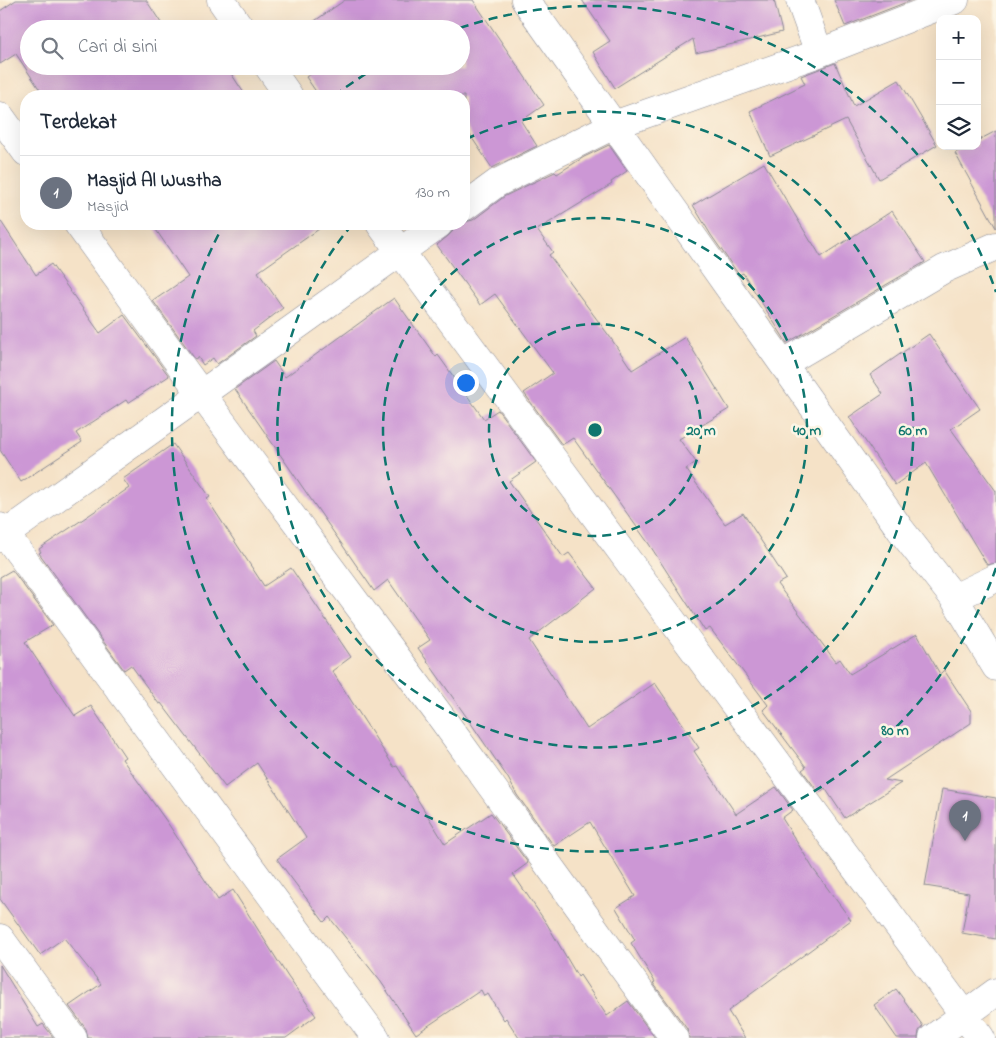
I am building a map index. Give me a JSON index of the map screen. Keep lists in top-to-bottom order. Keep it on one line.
{"page":{"map_buttons":["+","−"],"search":"Cari di sini","heading":"Terdekat","list":[{"mark":"1","name":"Masjid Al Wustha","note":"Masjid","value":"130 m"}],"pins":"1"},"rings":["20 m","40 m","60 m","80 m"]}
